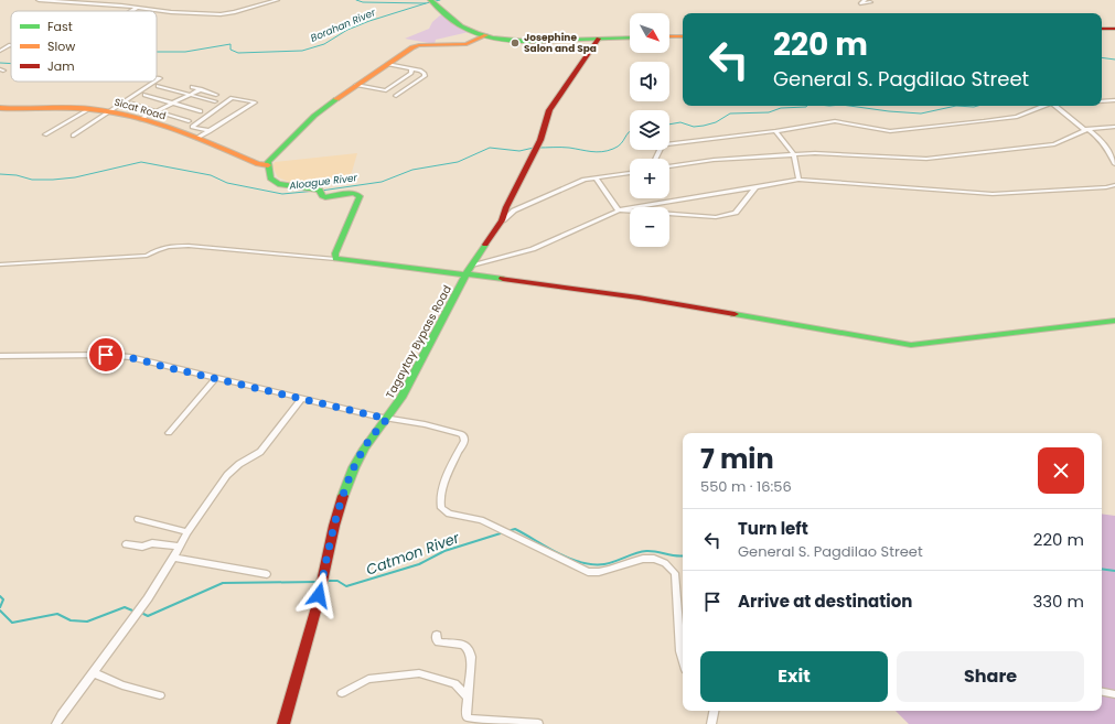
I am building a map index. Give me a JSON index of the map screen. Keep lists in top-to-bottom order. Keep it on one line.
{"streets":{"street":["Sicat Road","Tagaytay Bypass Road"]},"water":["Borahan River","Aloague River","Catmon River"],"places":["Josephine Salon and Spa"],"legend":["Fast","Slow","Jam"],"north":"bottom right","page":{"map_buttons":["+","−"],"turn":["220 m","General S. Pagdilao Street"],"heading":["7 min","550 m · 16:56"],"list":[{"name":"Turn left","note":"General S. Pagdilao Street","value":"220 m"},{"name":"Arrive at destination","value":"330 m"}],"buttons":["Exit","Share"]}}
